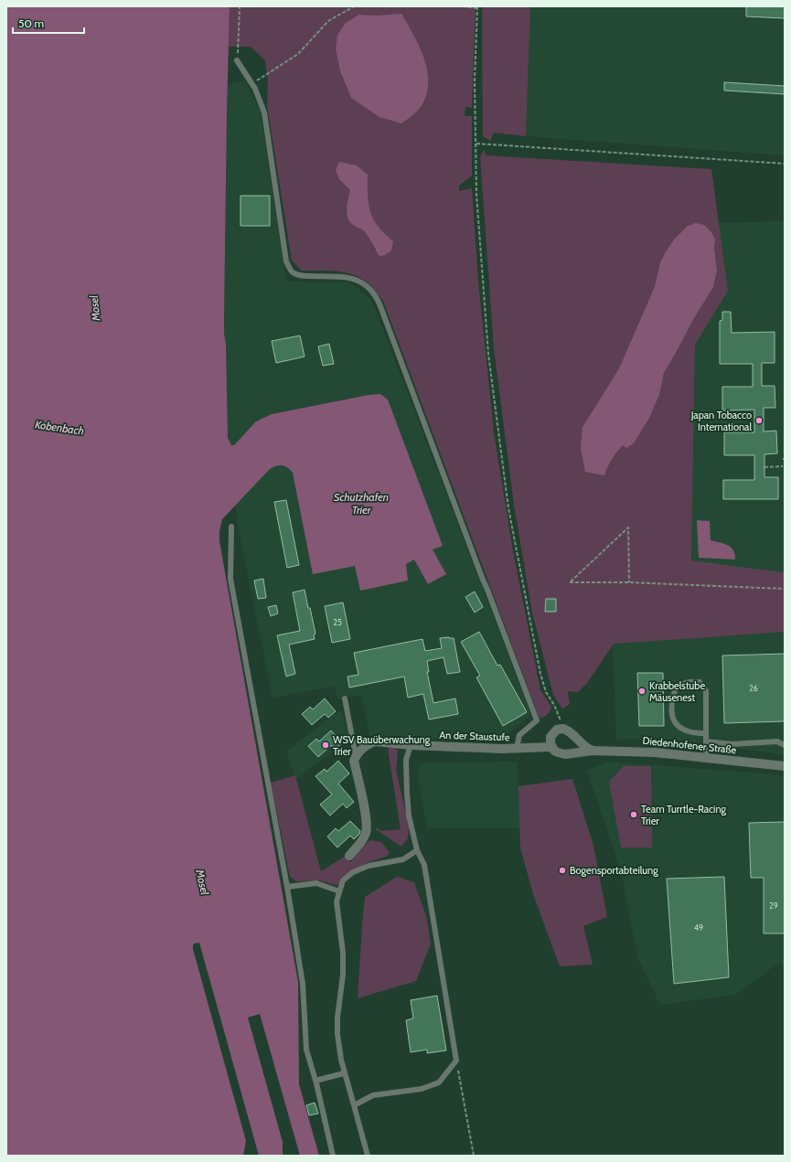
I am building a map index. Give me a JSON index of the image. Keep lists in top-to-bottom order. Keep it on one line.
{"streets":{"street":["An der Staustufe","Diedenhofener Straße"]},"crossings":[["An der Staustufe","Diedenhofener Straße"]],"water":["Mosel","Kobenbach","Schutzhafen Trier"],"places":["Japan Tobacco International","Krabbelstube Mäusenest","WSV Bauüberwachung Trier","Team Turrtle-Racing Trier","Bogensportabteilung"],"house_numbers":["25","26","29","49"],"scale_bar":"50 m"}
